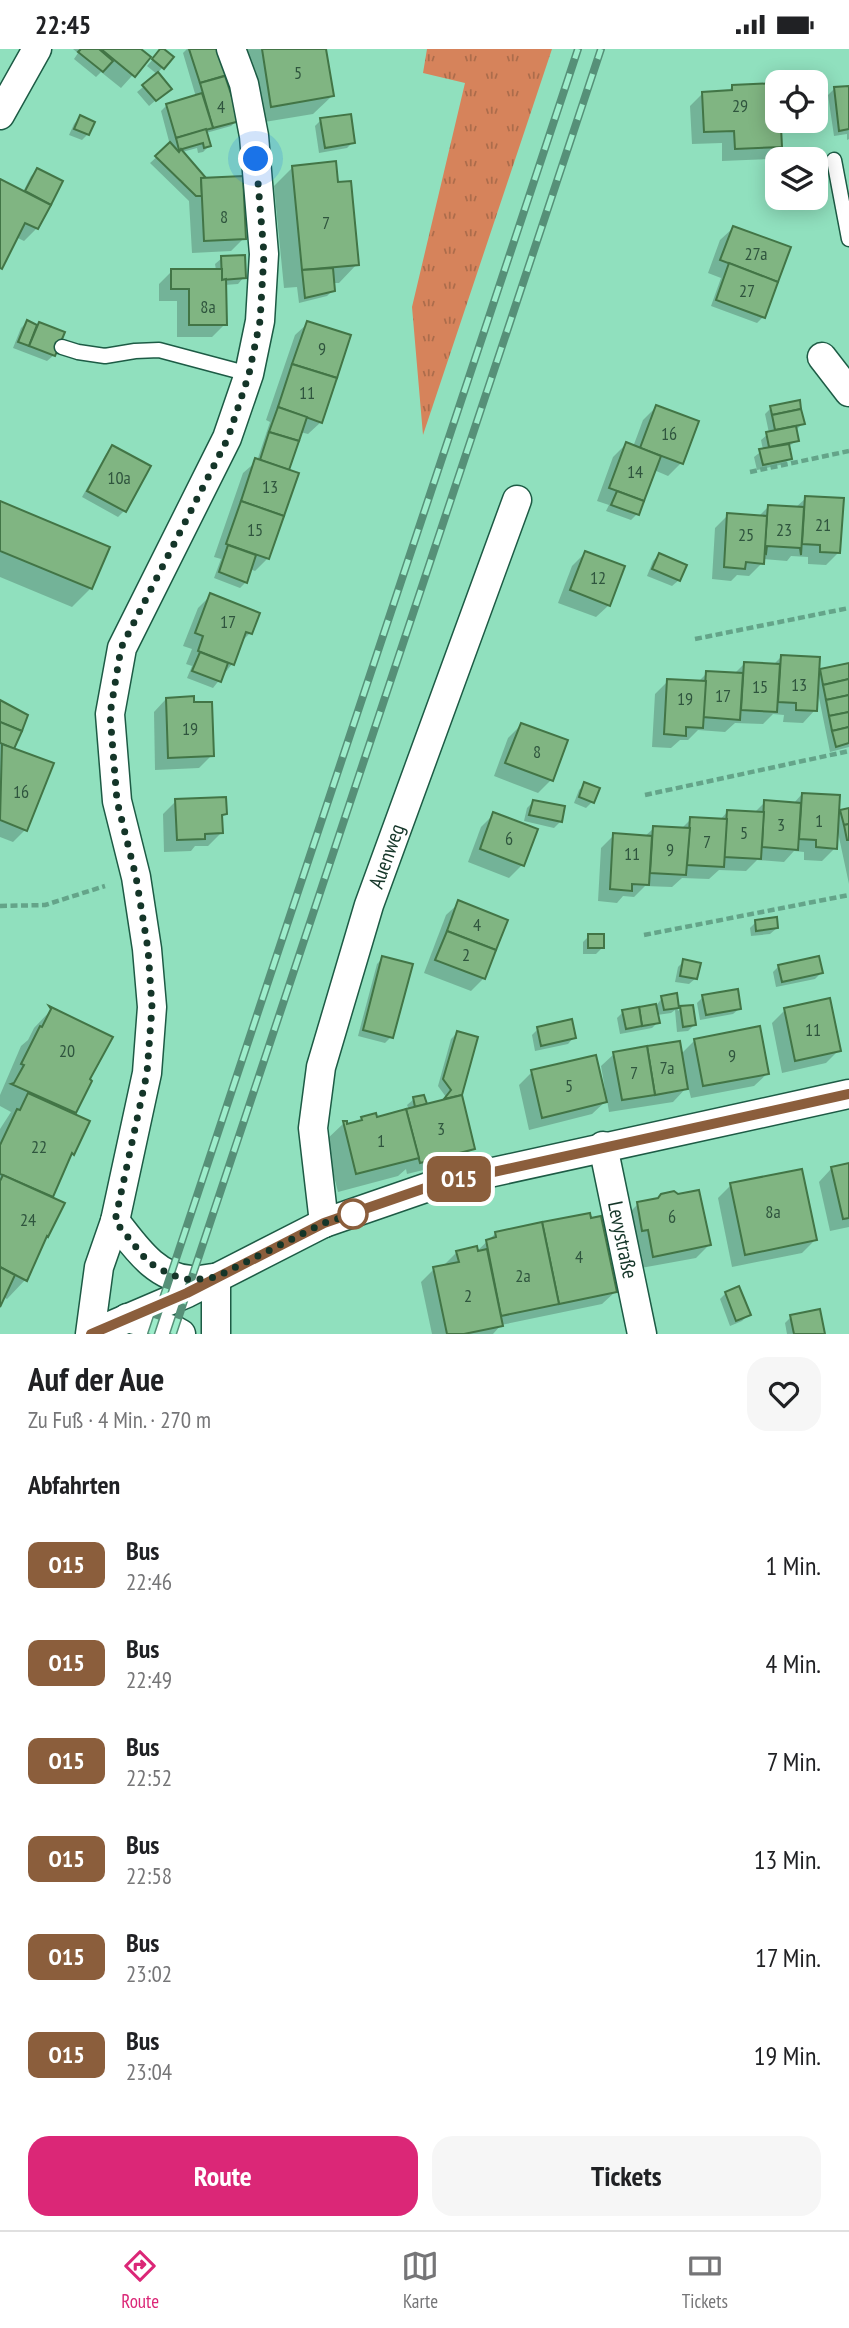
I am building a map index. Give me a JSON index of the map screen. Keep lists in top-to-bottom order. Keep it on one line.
{"streets":{"street":["Auenweg","Levystraße"]},"lines":["bus line O15"],"house_numbers":["5","29","4","8","7","27a","27","8a","9","11","16","14","10a","13","21","15","23","25","12","17","13","15","17","19","19","8","16","1","3","5","6","7","9","11","4","2","11","20","9","7a","7","5","3","1","22","8a","6","24","4","2a","2"],"page":{"status":"22:45","on_map":"O15","heading":[["Auf der Aue","Zu Fuß · 4 Min. · 270 m"],"Abfahrten"],"list":[{"mark":"O15","name":"Bus","note":"22:46","value":"1 Min."},{"mark":"O15","name":"Bus","note":"22:49","value":"4 Min."},{"mark":"O15","name":"Bus","note":"22:52","value":"7 Min."},{"mark":"O15","name":"Bus","note":"22:58","value":"13 Min."},{"mark":"O15","name":"Bus","note":"23:02","value":"17 Min."},{"mark":"O15","name":"Bus","note":"23:04","value":"19 Min."}],"buttons":["Route","Tickets"],"tabs":["Route","Karte","Tickets"]}}
